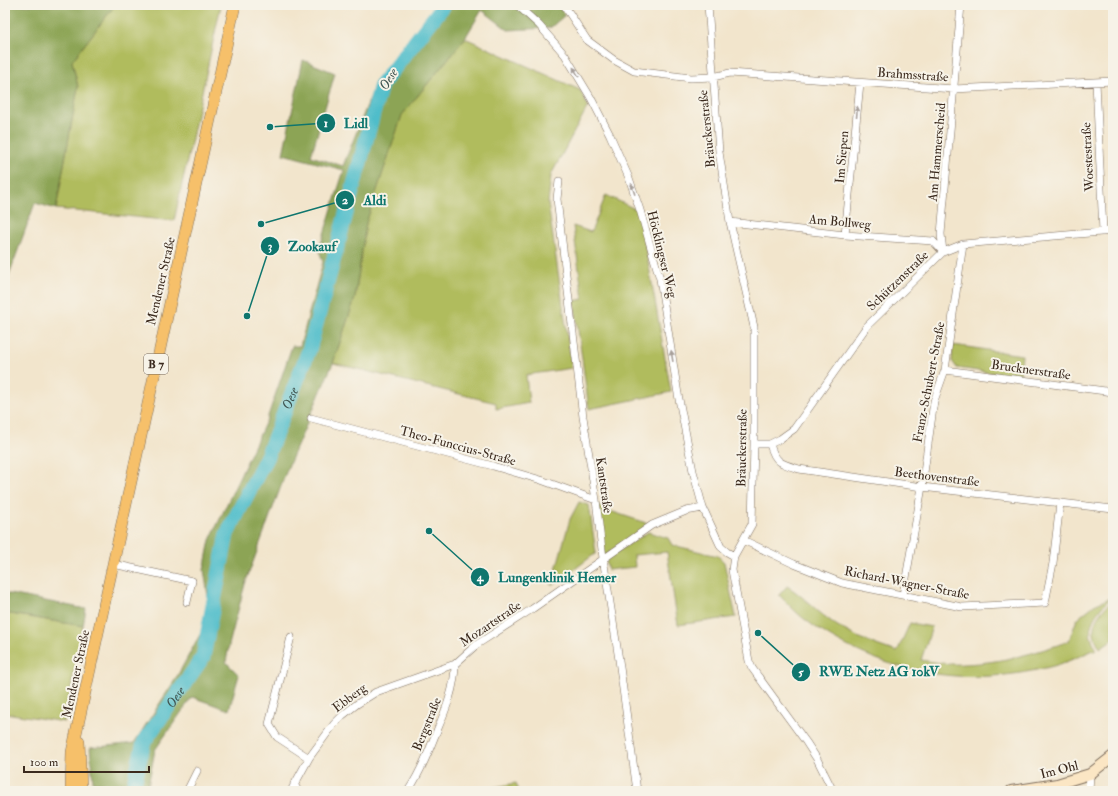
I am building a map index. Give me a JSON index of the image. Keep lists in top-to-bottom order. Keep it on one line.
{"streets":{"main road":["Mendener Straße","B 7","Im Ohl"],"street":["Brahmsstraße","Bräuckerstraße","Am Hammerscheid","Im Siepen","Woestestraße","Am Bollweg","Höcklingser Weg","Schützenstraße","Brucknerstraße","Franz-Schubert-Straße","Theo-Funccius-Straße","Beethovenstraße","Kantstraße","Richard-Wagner-Straße","Mozartstraße","Ebberg","Bergstraße"]},"crossings":[["Brahmsstraße","Bräuckerstraße"],["Brahmsstraße","Am Hammerscheid"],["Brahmsstraße","Im Siepen"],["Brahmsstraße","Woestestraße"],["Bräuckerstraße","Am Bollweg"],["Bräuckerstraße","Höcklingser Weg"],["Bräuckerstraße","Schützenstraße"],["Bräuckerstraße","Richard-Wagner-Straße"],["Am Hammerscheid","Am Bollweg"],["Am Hammerscheid","Schützenstraße"],["Im Siepen","Am Bollweg"],["Woestestraße","Schützenstraße"],["Am Bollweg","Schützenstraße"],["Höcklingser Weg","Mozartstraße"],["Schützenstraße","Franz-Schubert-Straße"],["Schützenstraße","Beethovenstraße"],["Mendener Straße","B 7"],["Brucknerstraße","Franz-Schubert-Straße"],["Franz-Schubert-Straße","Beethovenstraße"],["Franz-Schubert-Straße","Richard-Wagner-Straße"],["Theo-Funccius-Straße","Kantstraße"],["Beethovenstraße","Richard-Wagner-Straße"],["Kantstraße","Mozartstraße"],["Mozartstraße","Ebberg"],["Mozartstraße","Bergstraße"],["Ebberg","Bergstraße"]],"one_way":["Im Siepen","Höcklingser Weg"],"water":["Oese"],"places":["Lidl","Aldi","Zookauf","Lungenklinik Hemer","RWE Netz AG 10kV"],"scale_bar":"100 m"}
